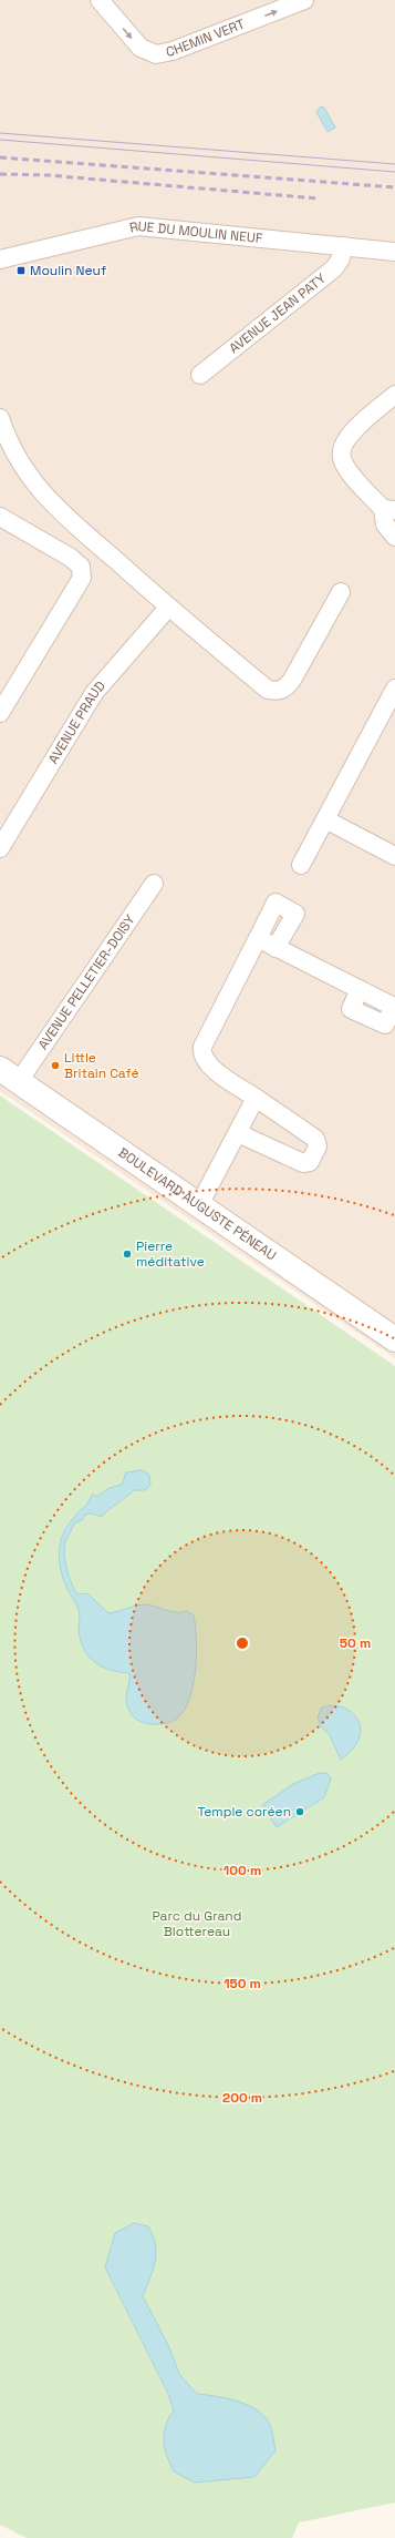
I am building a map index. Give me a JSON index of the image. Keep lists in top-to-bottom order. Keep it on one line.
{"streets":{"street":["CHEMIN VERT","RUE DU MOULIN NEUF","AVENUE JEAN PATY","AVENUE PRAUD","AVENUE PELLETIER-DOISY","BOULEVARD AUGUSTE PÉNEAU"]},"crossings":[["RUE DU MOULIN NEUF","AVENUE JEAN PATY"],["AVENUE PELLETIER-DOISY","BOULEVARD AUGUSTE PÉNEAU"]],"one_way":["CHEMIN VERT"],"parks":["Parc du Grand Blottereau"],"places":{"transit":["Moulin Neuf"],"other":["Little Britain Café","Pierre méditative","Temple coréen"]},"rings":["50 m","100 m","150 m","200 m"]}
